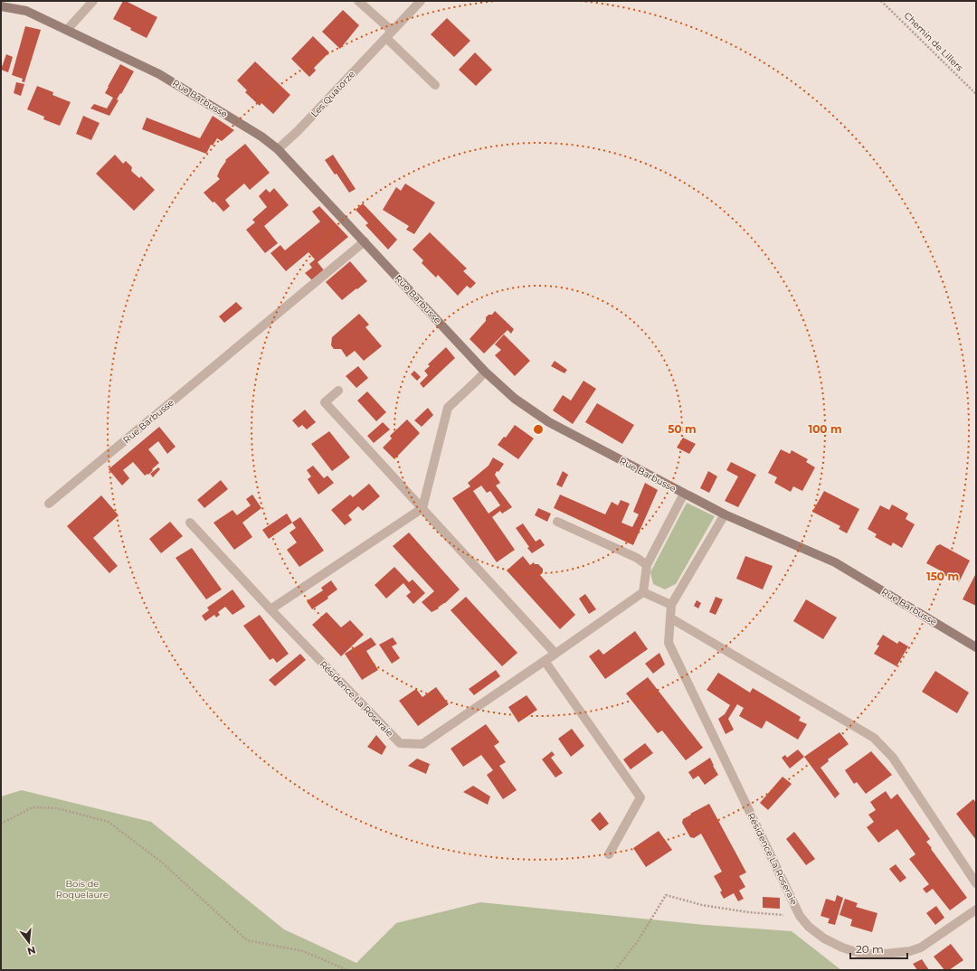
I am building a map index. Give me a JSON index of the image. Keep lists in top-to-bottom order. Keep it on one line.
{"streets":{"street":["Les Quatorze","Rue Barbusse","Résidence La Roseraie"],"path":["Chemin de Lillers"]},"crossings":[["Les Quatorze","Rue Barbusse"]],"parks":["Bois de Roquelaure"],"scale_bar":"20 m","north":"bottom","rings":["50 m","100 m","150 m"]}
